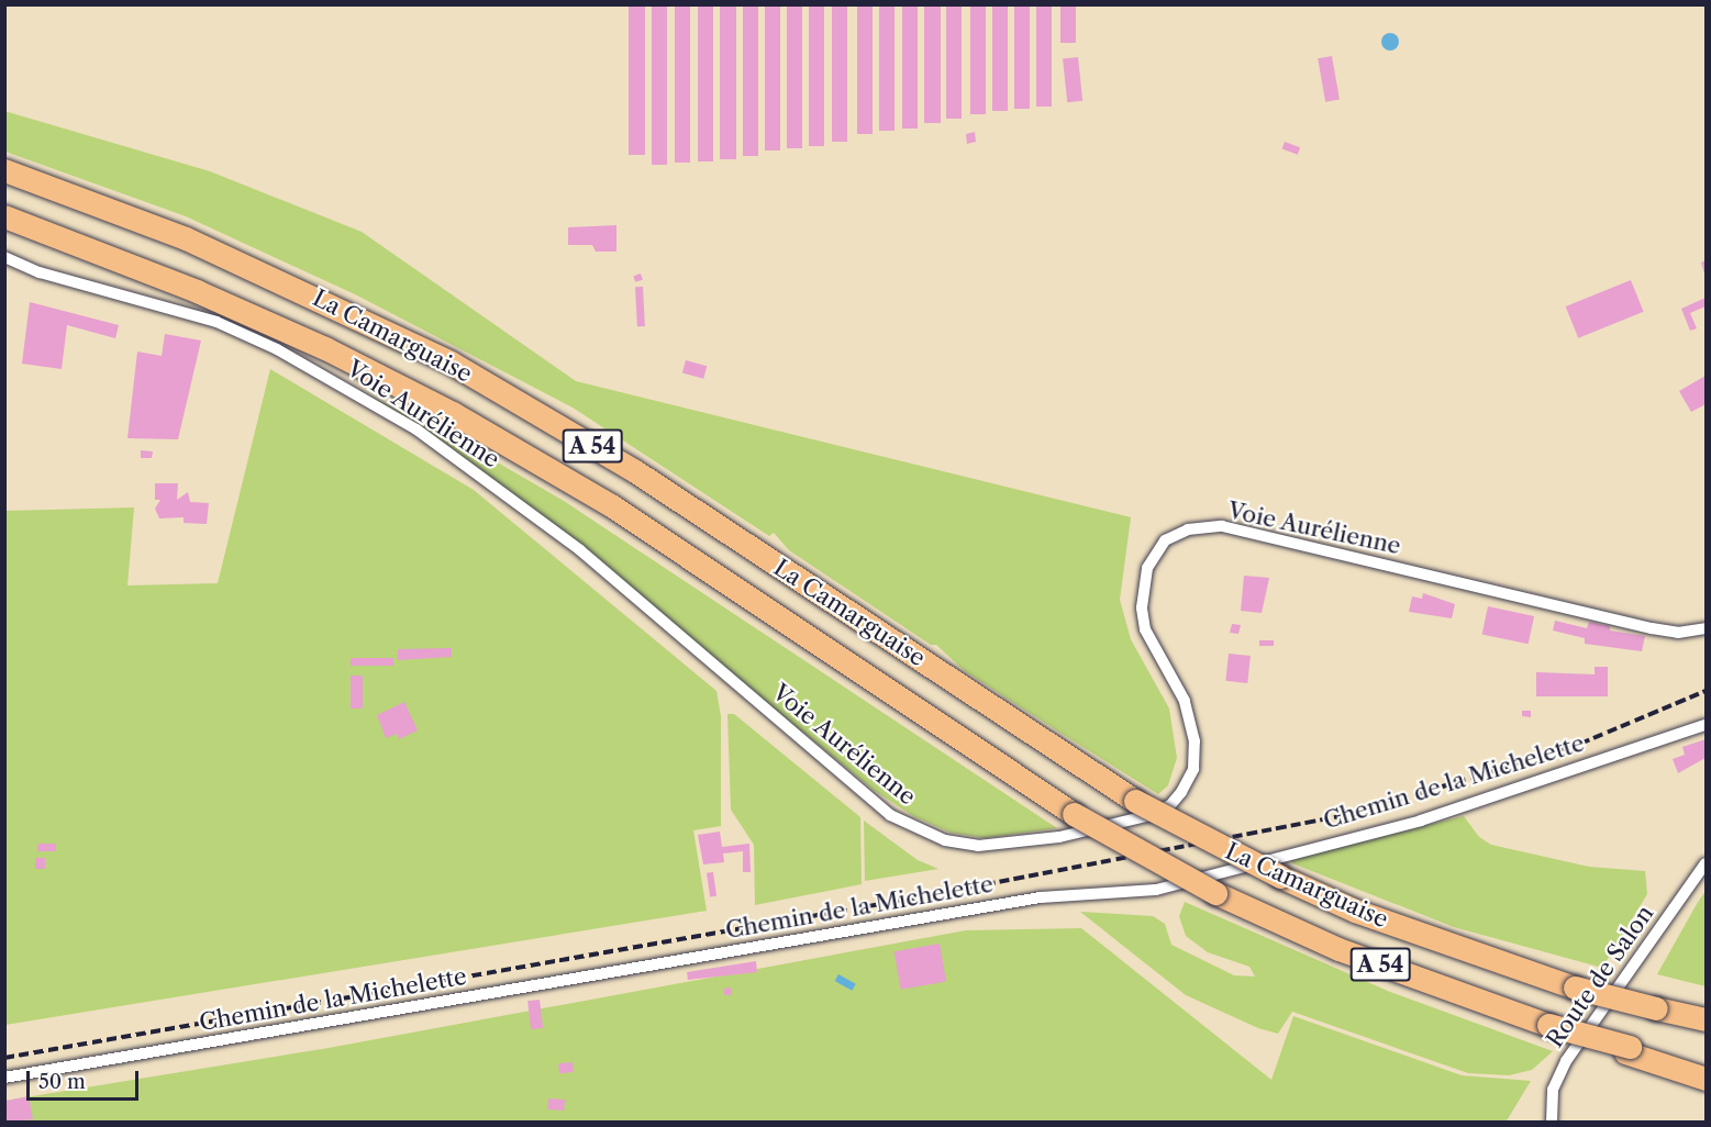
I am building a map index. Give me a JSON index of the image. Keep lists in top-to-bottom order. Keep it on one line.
{"streets":{"highway":["La Camarguaise","A 54"],"street":["Voie Aurélienne","Chemin de la Michelette","Route de Salon"]},"scale_bar":"50 m"}
